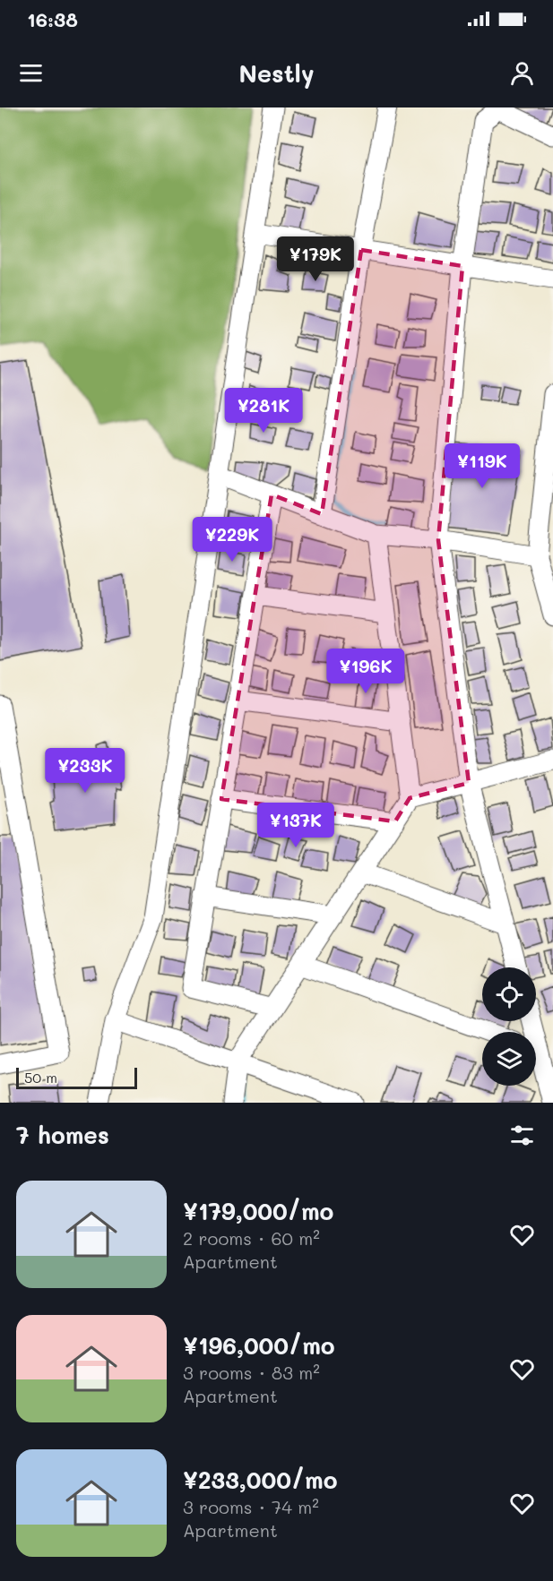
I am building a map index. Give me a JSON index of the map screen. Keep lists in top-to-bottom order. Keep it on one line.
{"scale_bar":"50 m","page":{"status":"16:38","header":"Nestly","price":["¥179K","¥281K","¥119K","¥229K","¥196K","¥233K","¥137K"],"scale":"50 m","heading":"7 homes","list":[{"name":"¥179,000/mo","note":"2 rooms · 60 m² · Apartment"},{"name":"¥196,000/mo","note":"3 rooms · 83 m² · Apartment"},{"name":"¥233,000/mo","note":"3 rooms · 74 m² · Apartment"}]}}
